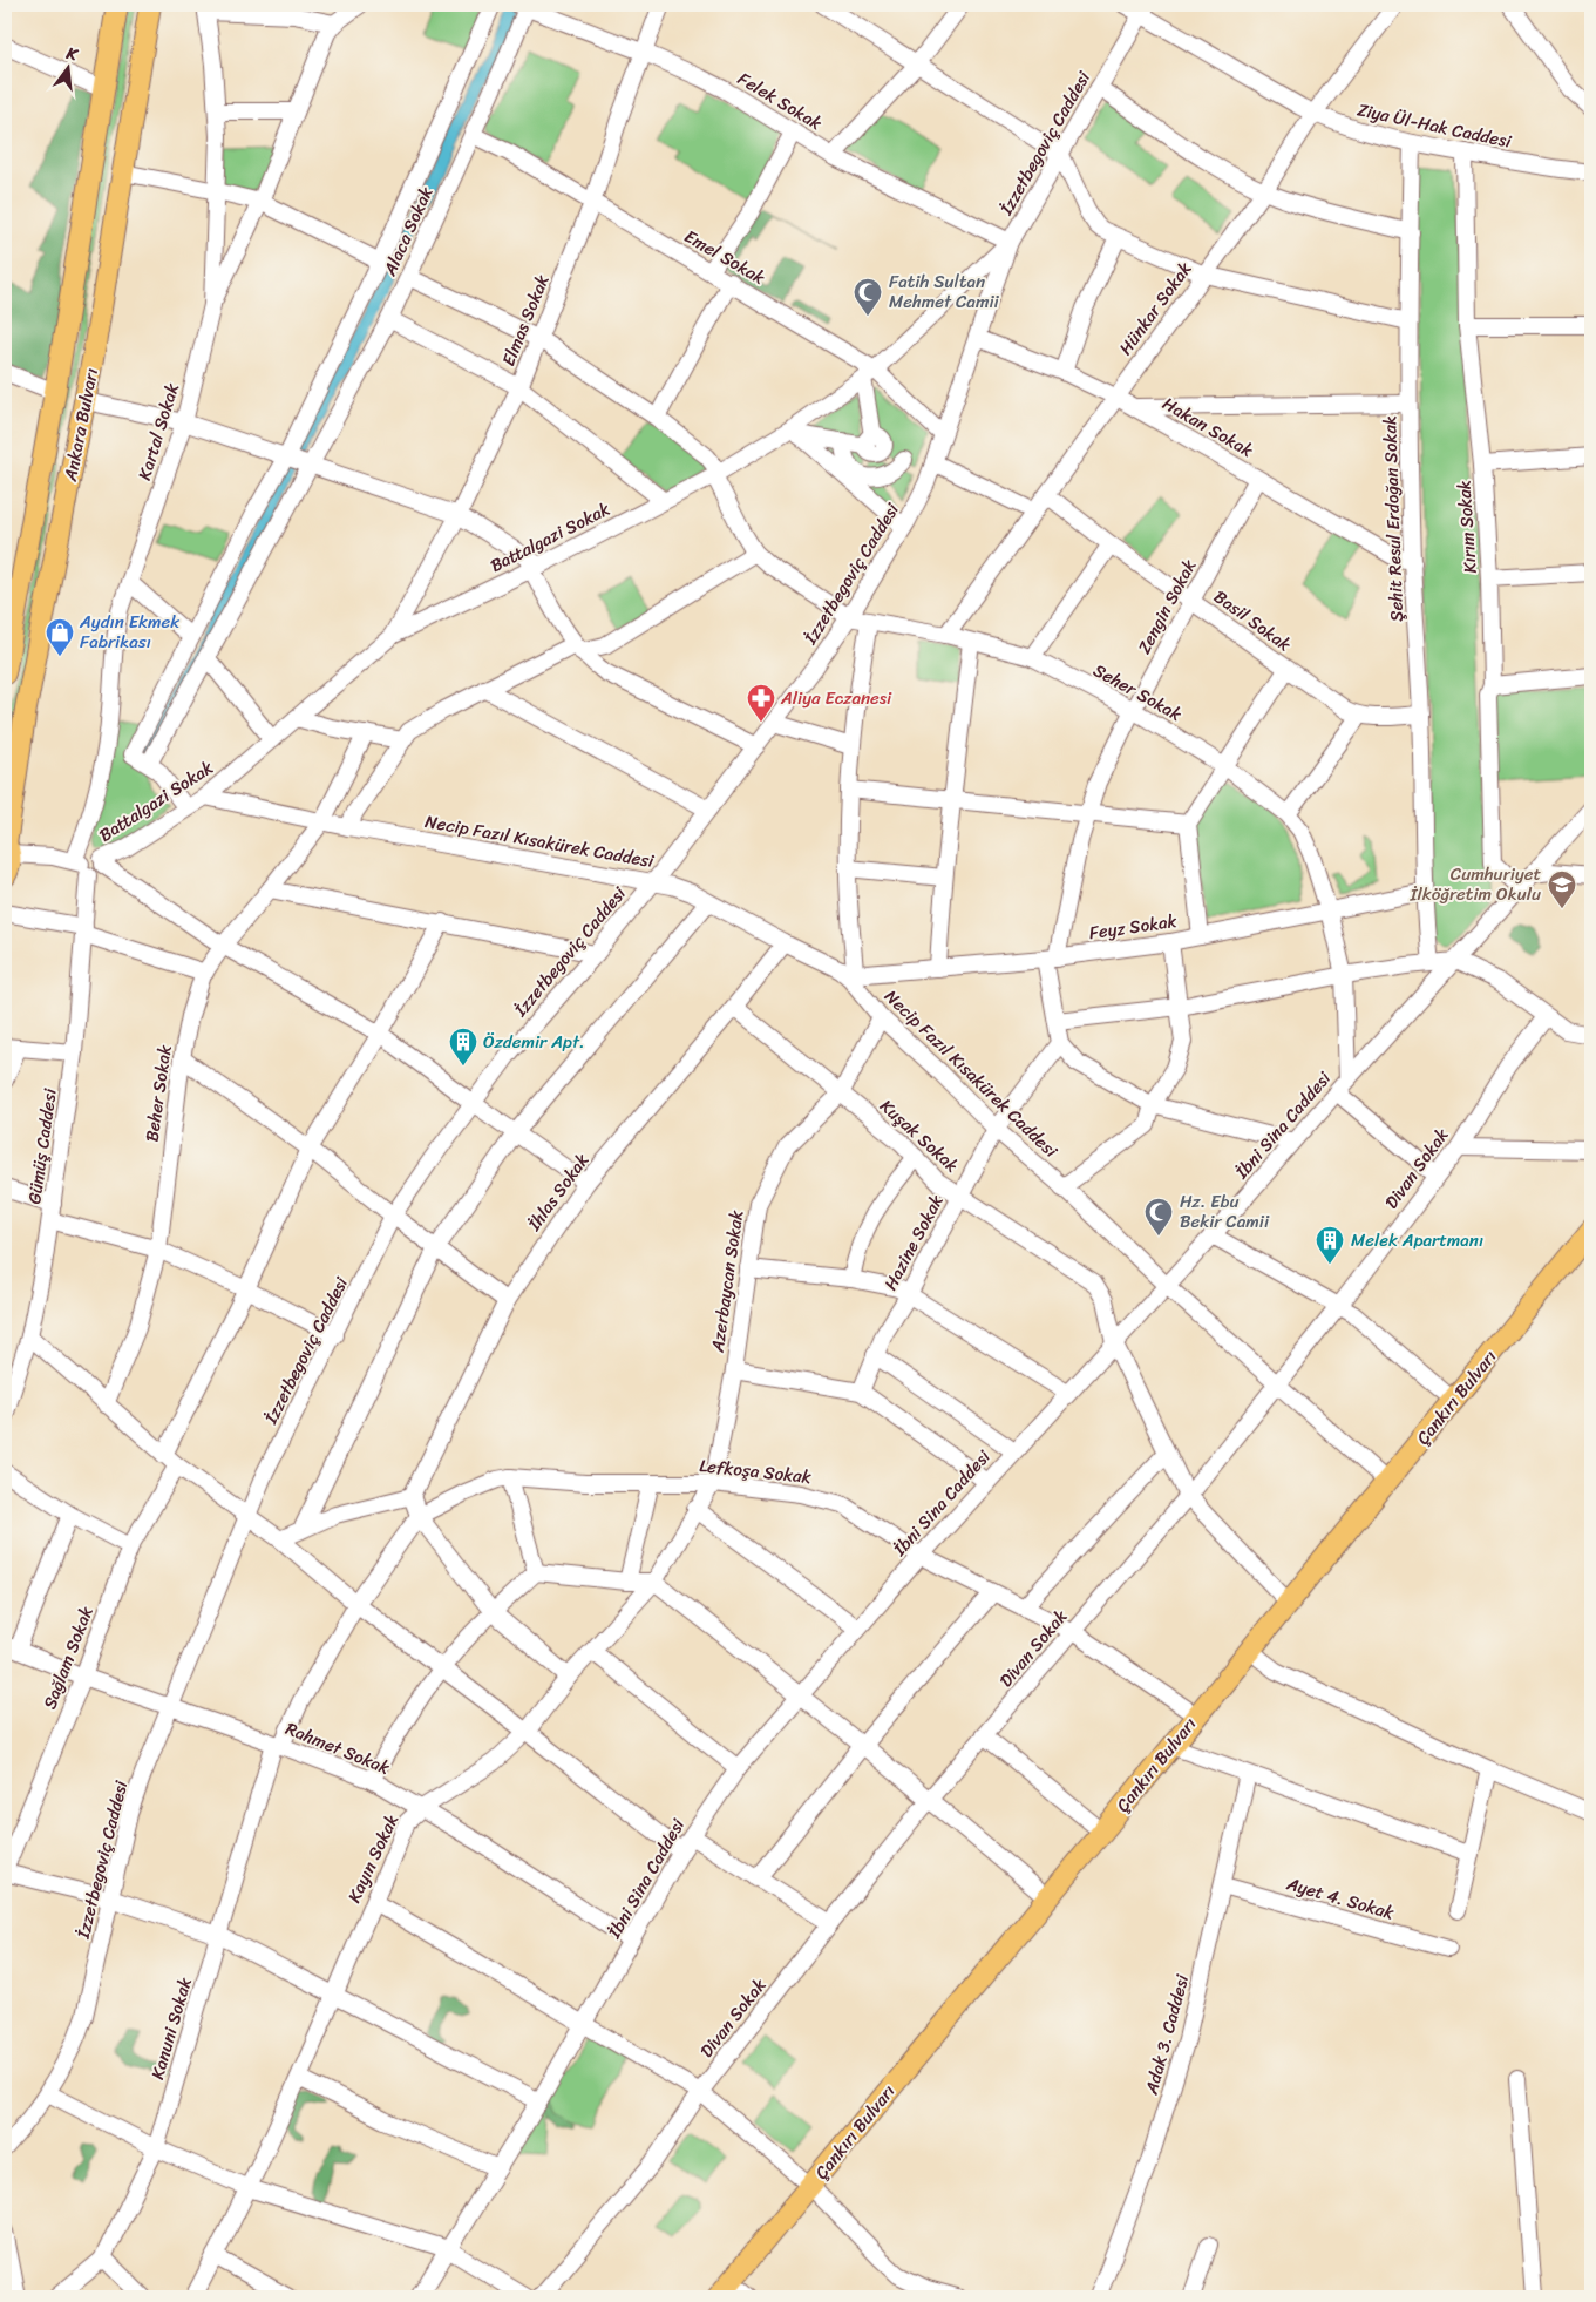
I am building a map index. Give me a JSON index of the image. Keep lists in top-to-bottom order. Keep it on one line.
{"streets":{"main road":["Ankara Bulvarı","Çankırı Bulvarı"],"street":["Felek Sokak","Ziya Ül-Hak Caddesi","İzzetbegoviç Caddesi","Alaca Sokak","Emel Sokak","Hünkar Sokak","Elmas Sokak","Hakan Sokak","Kartal Sokak","Şehit Resul Erdoğan Sokak","Kırım Sokak","Battalgazi Sokak","Zengin Sokak","Basil Sokak","Seher Sokak","Necip Fazıl Kısakürek Caddesi","Feyz Sokak","Beher Sokak","İbni Sina Caddesi","Kuşak Sokak","Gümüş Caddesi","Divan Sokak","İhlas Sokak","Hazine Sokak","Azerbaycan Sokak","Lefkoşa Sokak","Sağlam Sokak","Rahmet Sokak","Kayın Sokak","Ayet 4. Sokak","Kanuni Sokak","Adak 3. Caddesi"]},"crossings":[["Felek Sokak","İzzetbegoviç Caddesi"],["Felek Sokak","Alaca Sokak"],["Felek Sokak","Elmas Sokak"],["Felek Sokak","Battalgazi Sokak"],["Ziya Ül-Hak Caddesi","İzzetbegoviç Caddesi"],["Ziya Ül-Hak Caddesi","Hünkar Sokak"],["Ziya Ül-Hak Caddesi","Şehit Resul Erdoğan Sokak"],["Ziya Ül-Hak Caddesi","Kırım Sokak"],["İzzetbegoviç Caddesi","Emel Sokak"],["İzzetbegoviç Caddesi","Hakan Sokak"],["İzzetbegoviç Caddesi","Battalgazi Sokak"],["İzzetbegoviç Caddesi","Seher Sokak"],["İzzetbegoviç Caddesi","Necip Fazıl Kısakürek Caddesi"],["İzzetbegoviç Caddesi","Rahmet Sokak"],["Alaca Sokak","Emel Sokak"],["Alaca Sokak","Seher Sokak"],["Emel Sokak","Elmas Sokak"],["Emel Sokak","Battalgazi Sokak"],["Hünkar Sokak","Hakan Sokak"],["Hünkar Sokak","Basil Sokak"],["Hünkar Sokak","Seher Sokak"],["Elmas Sokak","Battalgazi Sokak"],["Elmas Sokak","Seher Sokak"],["Hakan Sokak","Şehit Resul Erdoğan Sokak"],["Hakan Sokak","Zengin Sokak"],["Kartal Sokak","Battalgazi Sokak"],["Kartal Sokak","Gümüş Caddesi"],["Şehit Resul Erdoğan Sokak","Feyz Sokak"],["Kırım Sokak","İbni Sina Caddesi"],["Battalgazi Sokak","Seher Sokak"],["Battalgazi Sokak","Necip Fazıl Kısakürek Caddesi"],["Battalgazi Sokak","Gümüş Caddesi"],["Zengin Sokak","Basil Sokak"],["Zengin Sokak","Seher Sokak"],["Zengin Sokak","Feyz Sokak"],["Seher Sokak","Feyz Sokak"],["Seher Sokak","İbni Sina Caddesi"],["Necip Fazıl Kısakürek Caddesi","Feyz Sokak"],["Necip Fazıl Kısakürek Caddesi","Beher Sokak"],["Necip Fazıl Kısakürek Caddesi","İbni Sina Caddesi"],["Necip Fazıl Kısakürek Caddesi","Divan Sokak"],["Necip Fazıl Kısakürek Caddesi","İhlas Sokak"],["Necip Fazıl Kısakürek Caddesi","Hazine Sokak"],["Necip Fazıl Kısakürek Caddesi","Azerbaycan Sokak"],["Necip Fazıl Kısakürek Caddesi","Çankırı Bulvarı"],["İbni Sina Caddesi","Kuşak Sokak"],["İbni Sina Caddesi","Lefkoşa Sokak"],["İbni Sina Caddesi","Rahmet Sokak"],["Kuşak Sokak","Divan Sokak"],["Kuşak Sokak","İhlas Sokak"],["Kuşak Sokak","Hazine Sokak"],["Kuşak Sokak","Azerbaycan Sokak"],["Kuşak Sokak","Çankırı Bulvarı"],["Divan Sokak","Lefkoşa Sokak"],["Azerbaycan Sokak","Lefkoşa Sokak"],["Azerbaycan Sokak","Kayın Sokak"],["Çankırı Bulvarı","Lefkoşa Sokak"],["Lefkoşa Sokak","Kayın Sokak"],["Lefkoşa Sokak","Kanuni Sokak"],["Sağlam Sokak","Rahmet Sokak"],["Rahmet Sokak","Kayın Sokak"],["Rahmet Sokak","Kanuni Sokak"],["Ayet 4. Sokak","Adak 3. Caddesi"]],"places":{"mosque":["Fatih Sultan Mehmet Camii","Hz. Ebu Bekir Camii"],"shop":["Aydın Ekmek Fabrikası"],"pharmacy":["Aliya Eczanesi"],"school or university":["Cumhuriyet İlköğretim Okulu"],"building":["Özdemir Apt.","Melek Apartmanı"]},"north":"top"}
